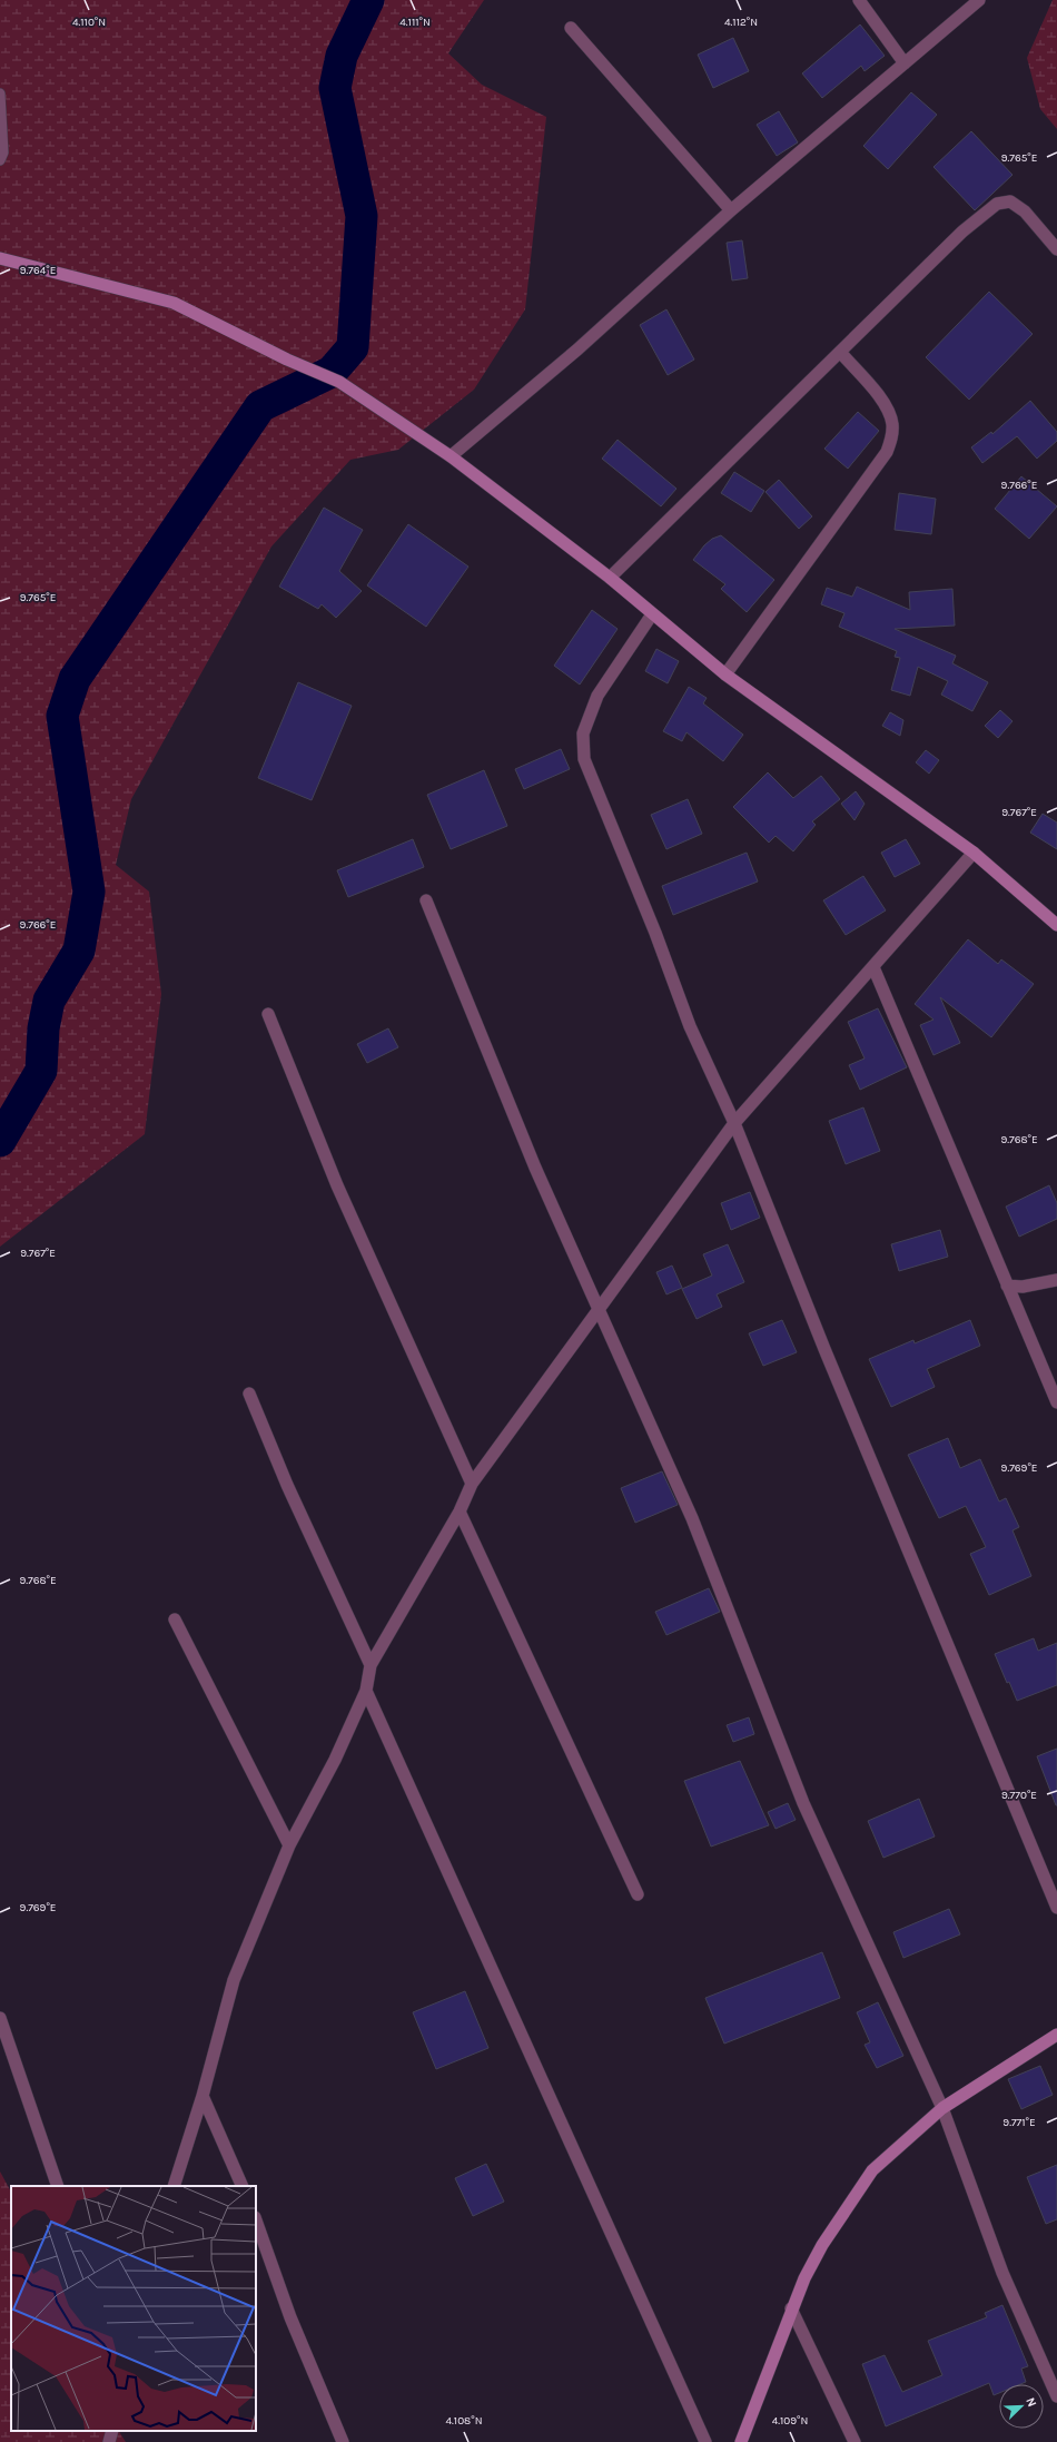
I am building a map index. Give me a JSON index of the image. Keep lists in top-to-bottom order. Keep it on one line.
{"north":"top right","coordinates":["4.110°N","4.111°N","4.112°N","9.765°E","9.764°E","9.766°E","9.767°E","9.768°E","9.769°E","9.770°E","9.771°E","4.108°N","4.109°N"]}
